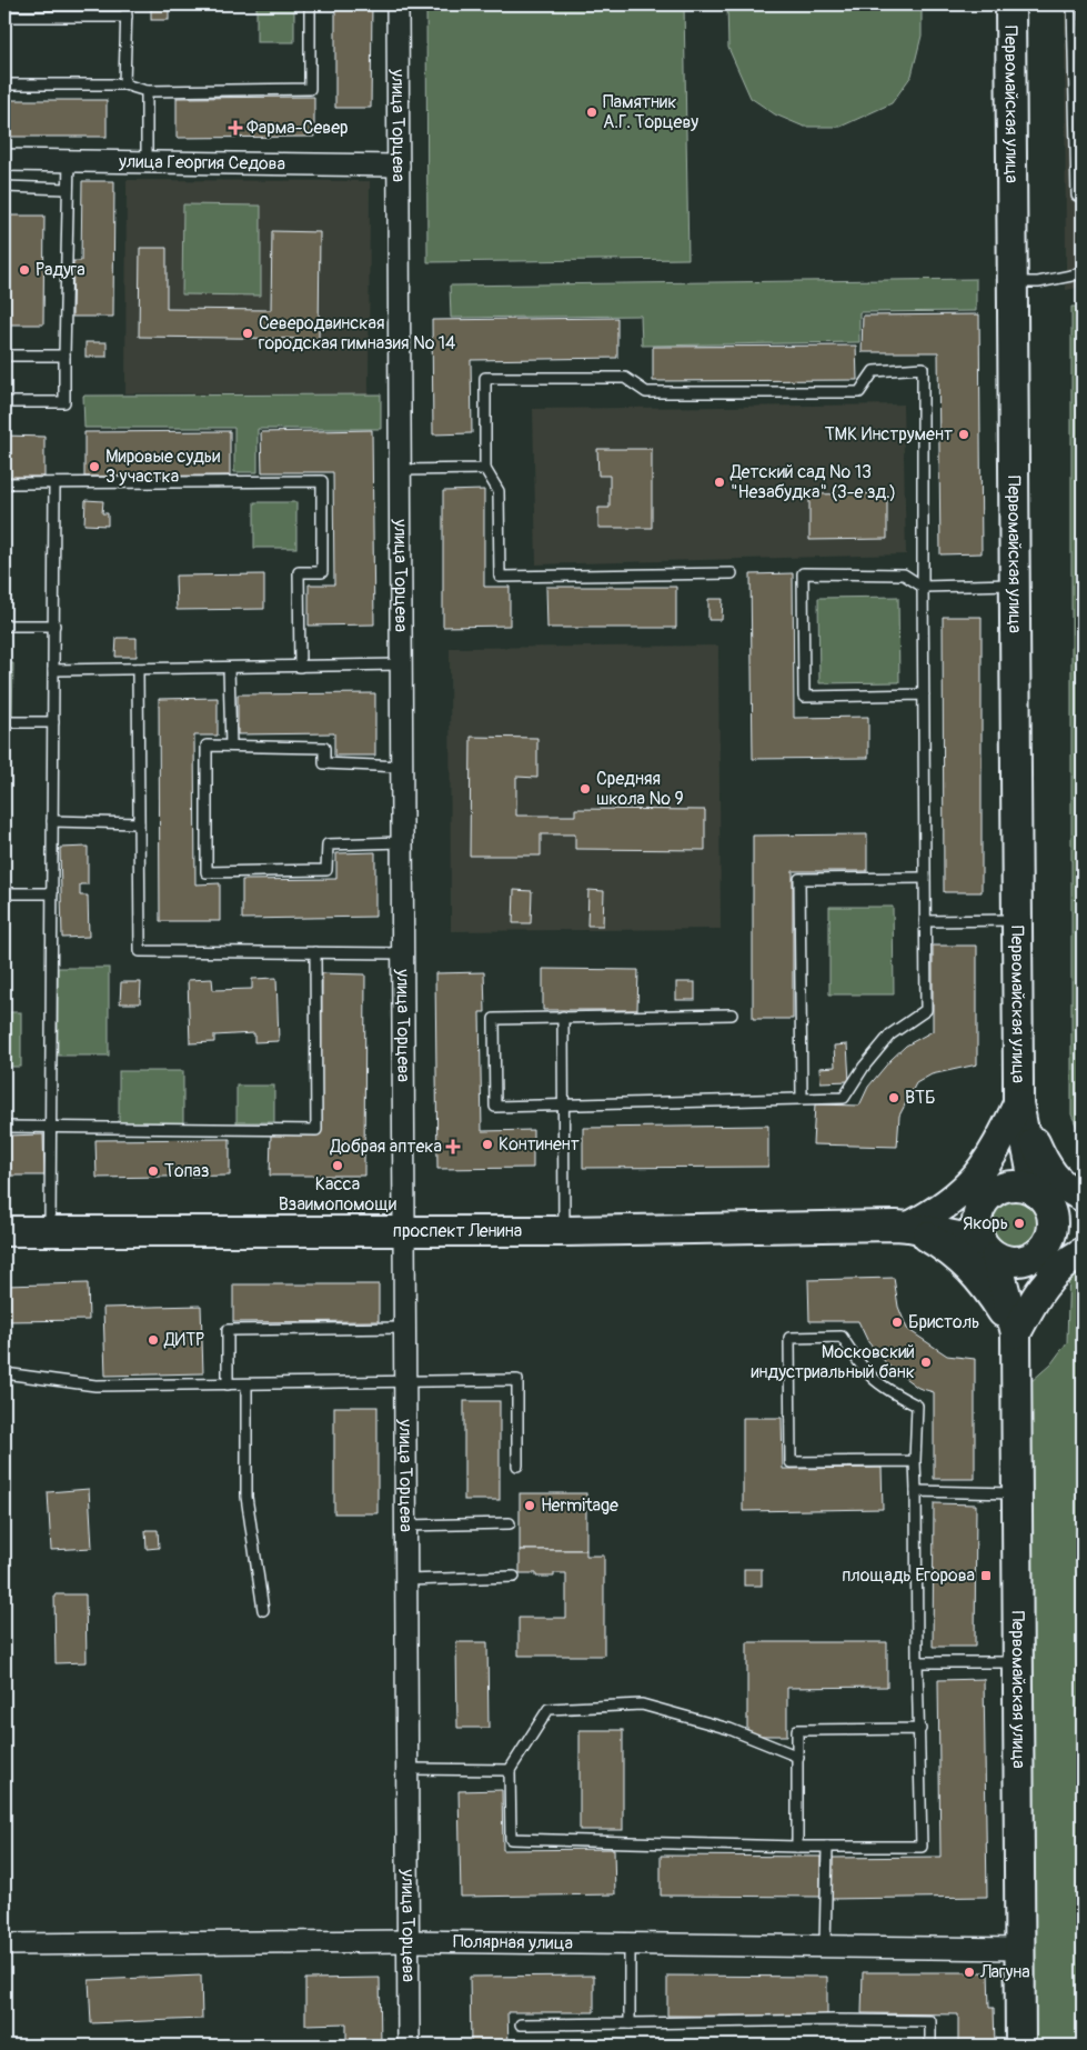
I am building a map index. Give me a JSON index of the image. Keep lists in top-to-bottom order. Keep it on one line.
{"streets":{"street":["Первомайская улица","улица Торцева","улица Георгия Седова","проспект Ленина","Полярная улица"]},"crossings":[["Первомайская улица","Полярная улица"],["улица Торцева","улица Георгия Седова"],["улица Торцева","проспект Ленина"],["улица Торцева","Полярная улица"]],"places":{"other":["Памятник А.Г. Торцеву","Радуга","Северодвинская городская гимназия № 14","ТМК Инструмент","Мировые судьи 3 участка","Детский сад № 13 \"Незабудка\" (3-е зд.)","Средняя школа № 9","ВТБ","Континент","Касса Взаимопомощи","Топаз","Якорь","Бристоль","ДИТР","Московский индустриальный банк","Hermitage","Лагуна"],"health":["Фарма-Север","Добрая аптека"],"transit":["площадь Егорова"]}}
